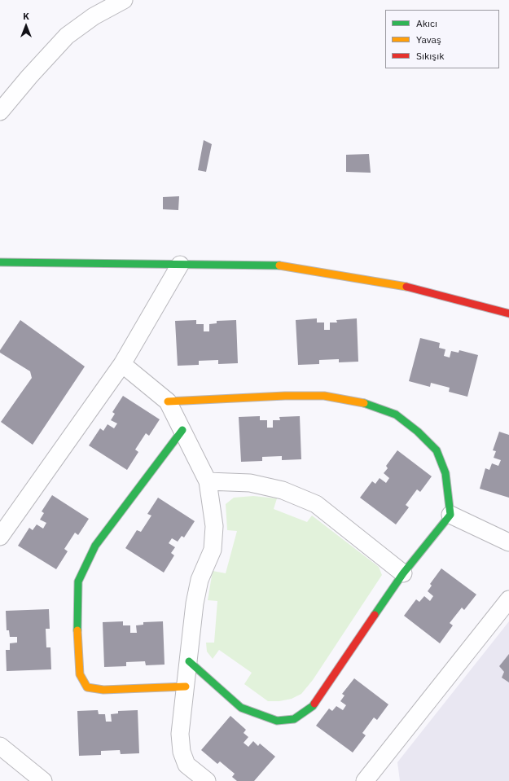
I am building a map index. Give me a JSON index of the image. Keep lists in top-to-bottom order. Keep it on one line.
{"legend":["Akıcı","Yavaş","Sıkışık"],"north":"top"}
